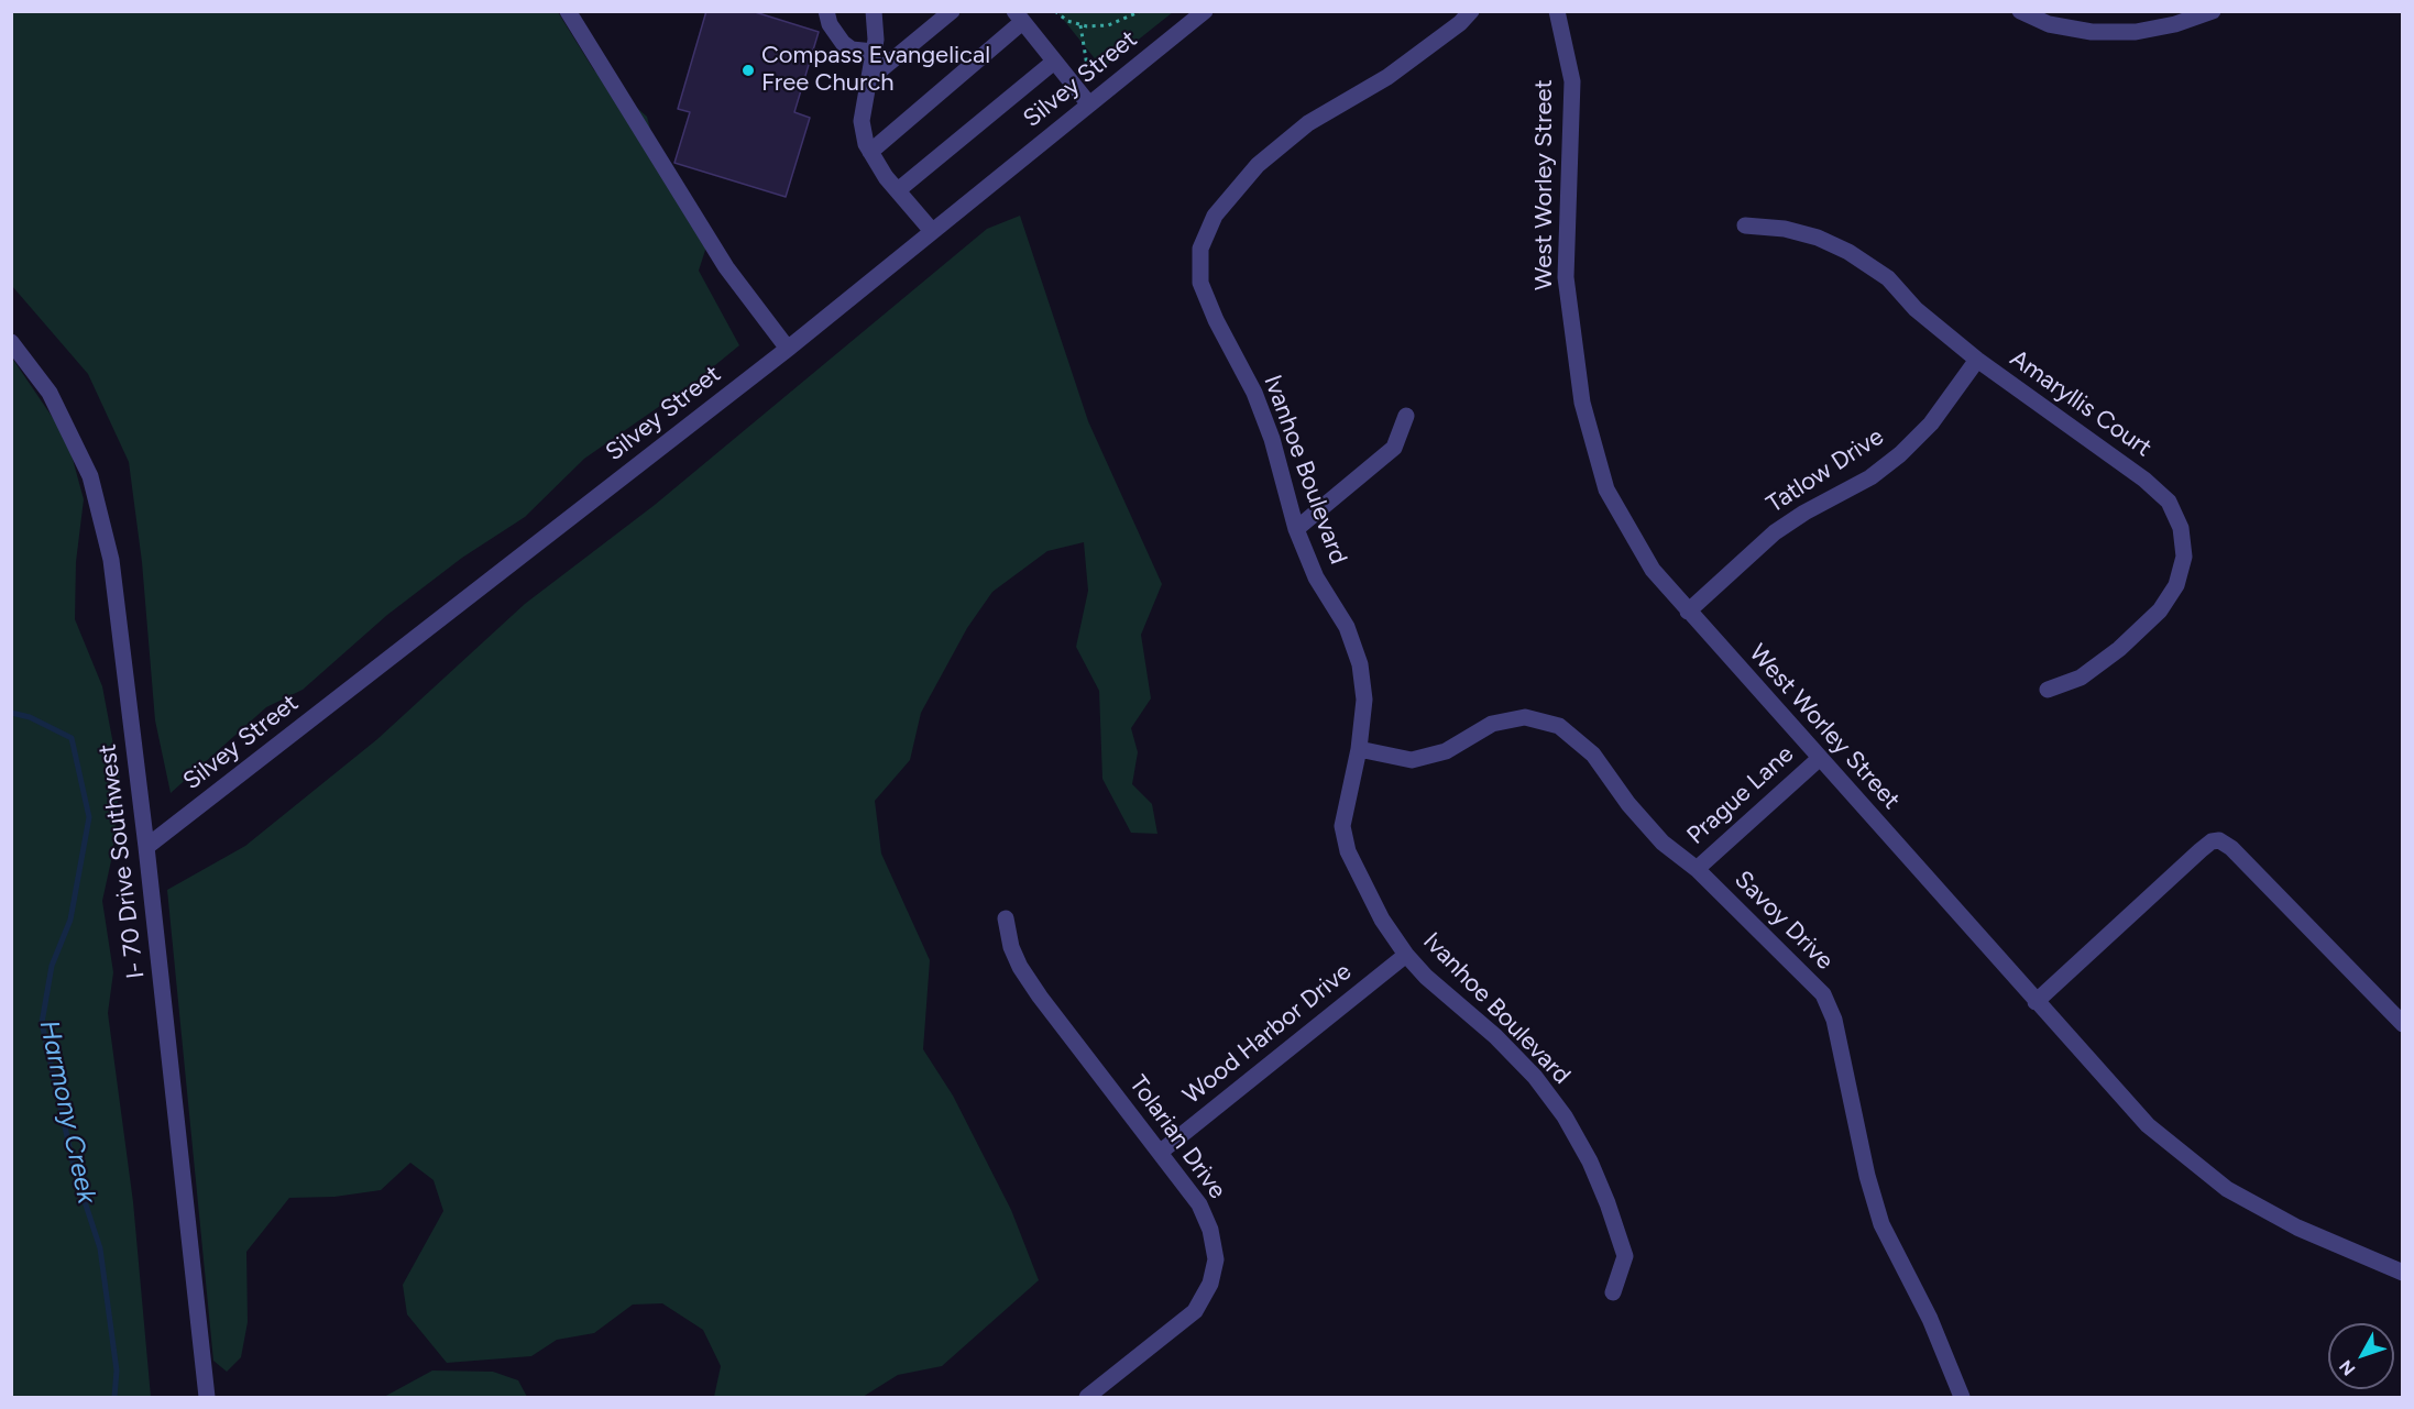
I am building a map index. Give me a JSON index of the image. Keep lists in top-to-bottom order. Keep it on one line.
{"streets":{"street":["Silvey Street","West Worley Street","Amaryllis Court","Ivanhoe Boulevard","Tatlow Drive","Prague Lane","I- 70 Drive Southwest","Savoy Drive","Wood Harbor Drive","Tolarian Drive"]},"crossings":[["Silvey Street","I- 70 Drive Southwest"],["West Worley Street","Tatlow Drive"],["West Worley Street","Prague Lane"],["Amaryllis Court","Tatlow Drive"],["Ivanhoe Boulevard","Savoy Drive"],["Ivanhoe Boulevard","Wood Harbor Drive"],["Prague Lane","Savoy Drive"],["Wood Harbor Drive","Tolarian Drive"]],"water":["Harmony Creek"],"places":["Compass Evangelical Free Church"],"north":"bottom left"}
